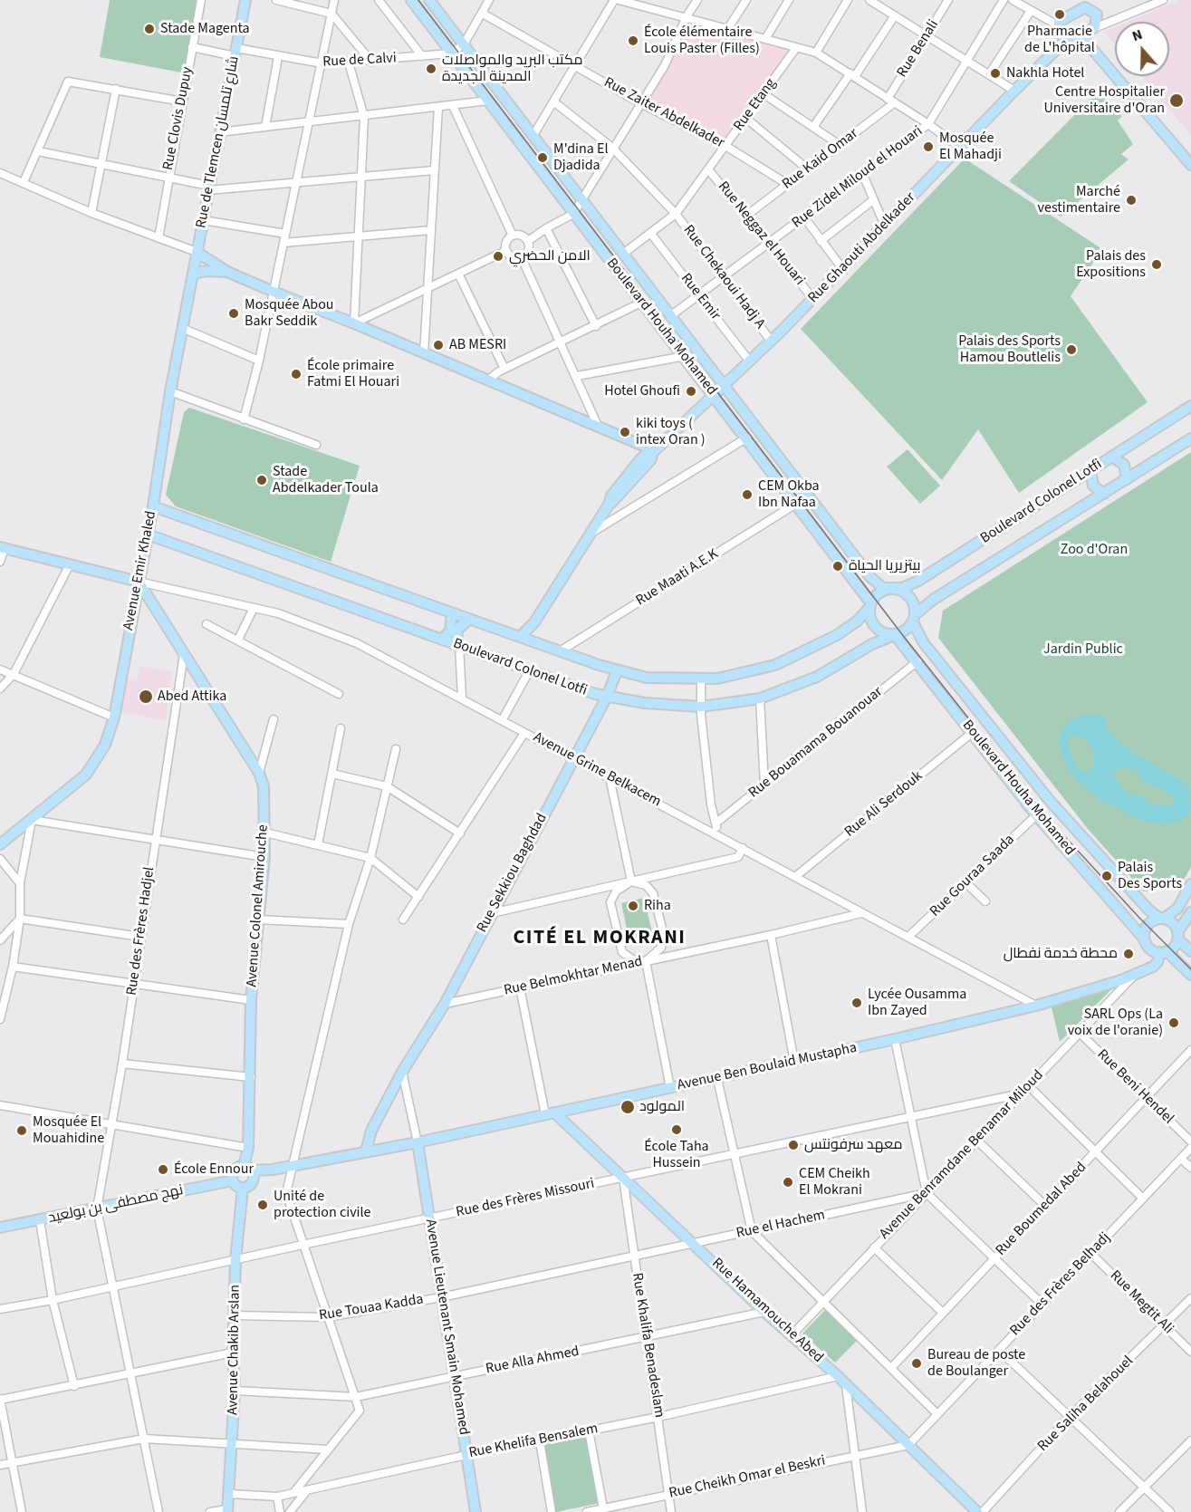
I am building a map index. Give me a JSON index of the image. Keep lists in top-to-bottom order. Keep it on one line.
{"streets":{"main road":["Rue de Tlemcen شارع تلمسان","Rue Ghaouti Abdelkader","Boulevard Houha Mohamed","Boulevard Colonel Lotfi","Avenue Emir Khaled","Rue Sekkiou Baghdad","Avenue Colonel Amirouche","Avenue Ben Boulaid Mustapha","نهج مصطفى بن بولعيد","Rue Hamamouche Abed","Avenue Lieutenant Smain Mohamed","Avenue Chakib Arslan"],"street":["Rue Benali","Rue de Calvi","Rue Etang","Rue Zaiter Abdelkader","Rue Clovis Dupuy","Rue Kaid Omar","Rue Zidel Miloud el Houari","Rue Neggaz el Houari","Rue Chekaoui Hadj A","Rue Emir","Rue Maati A.E.K","Rue Bouamama Bouanouar","Avenue Grine Belkacem","Rue Ali Serdouk","Rue Gouraa Saada","Rue des Frères Hadjel","Rue Belmokhtar Menad","Rue Beni Hendel","Avenue Benramdane Benamar Miloud","Rue des Frères Missouri","Rue Boumedal Abed","Rue el Hachem","Rue des Frères Belhadj","Rue Megtit Ali","Rue Touaa Kadda","Rue Khalifa Benadeslam","Rue Alla Ahmed","Rue Saliha Belahouel","Rue Khelifa Bensalem","Rue Cheikh Omar el Beskri"]},"crossings":[["Rue Benali","Rue Kaid Omar"],["Rue de Calvi","Rue Clovis Dupuy"],["Rue de Calvi","Rue de Tlemcen شارع تلمسان"],["Rue de Calvi","Boulevard Houha Mohamed"],["Rue Etang","Rue Zaiter Abdelkader"],["Rue Etang","Rue Neggaz el Houari"],["Rue Etang","Rue Chekaoui Hadj A"],["Rue Etang","Rue Emir"],["Rue Etang","Boulevard Houha Mohamed"],["Rue Zaiter Abdelkader","Rue Kaid Omar"],["Rue de Tlemcen شارع تلمسان","Avenue Emir Khaled"],["Rue Kaid Omar","Rue Neggaz el Houari"],["Rue Zidel Miloud el Houari","Rue Neggaz el Houari"],["Rue Zidel Miloud el Houari","Rue Chekaoui Hadj A"],["Rue Zidel Miloud el Houari","Rue Emir"],["Rue Zidel Miloud el Houari","Boulevard Houha Mohamed"],["Rue Neggaz el Houari","Rue Ghaouti Abdelkader"],["Rue Ghaouti Abdelkader","Rue Chekaoui Hadj A"],["Rue Ghaouti Abdelkader","Rue Emir"],["Rue Ghaouti Abdelkader","Boulevard Houha Mohamed"],["Rue Ghaouti Abdelkader","Boulevard Colonel Lotfi"],["Boulevard Houha Mohamed","Boulevard Colonel Lotfi"],["Boulevard Houha Mohamed","Rue Maati A.E.K"],["Boulevard Houha Mohamed","Rue Bouamama Bouanouar"],["Boulevard Houha Mohamed","Rue Ali Serdouk"],["Boulevard Houha Mohamed","Rue Gouraa Saada"],["Boulevard Houha Mohamed","Avenue Ben Boulaid Mustapha"],["Boulevard Colonel Lotfi","Avenue Emir Khaled"],["Boulevard Colonel Lotfi","Rue Maati A.E.K"],["Boulevard Colonel Lotfi","Rue Sekkiou Baghdad"],["Avenue Emir Khaled","Avenue Grine Belkacem"],["Avenue Emir Khaled","Avenue Colonel Amirouche"],["Avenue Grine Belkacem","Rue Ali Serdouk"],["Avenue Grine Belkacem","Rue Sekkiou Baghdad"],["Avenue Grine Belkacem","Rue Gouraa Saada"],["Avenue Grine Belkacem","Avenue Colonel Amirouche"],["Avenue Grine Belkacem","Rue Belmokhtar Menad"],["Avenue Grine Belkacem","Avenue Ben Boulaid Mustapha"],["Rue Sekkiou Baghdad","Rue Belmokhtar Menad"],["Rue Sekkiou Baghdad","Avenue Ben Boulaid Mustapha"],["Avenue Colonel Amirouche","Rue des Frères Hadjel"],["Avenue Colonel Amirouche","Avenue Ben Boulaid Mustapha"],["Rue des Frères Hadjel","نهج مصطفى بن بولعيد"],["Avenue Ben Boulaid Mustapha","Avenue Benramdane Benamar Miloud"],["Avenue Ben Boulaid Mustapha","Rue Hamamouche Abed"],["Avenue Ben Boulaid Mustapha","Avenue Lieutenant Smain Mohamed"],["Rue Beni Hendel","Avenue Benramdane Benamar Miloud"],["Rue Beni Hendel","Rue Boumedal Abed"],["Avenue Benramdane Benamar Miloud","Rue des Frères Missouri"],["Avenue Benramdane Benamar Miloud","Rue el Hachem"],["Avenue Benramdane Benamar Miloud","Rue Hamamouche Abed"],["Rue des Frères Missouri","Rue Hamamouche Abed"],["Rue des Frères Missouri","Avenue Lieutenant Smain Mohamed"],["Rue des Frères Missouri","Rue Khalifa Benadeslam"],["Rue des Frères Missouri","Avenue Chakib Arslan"],["Rue el Hachem","Rue Touaa Kadda"],["Rue el Hachem","Rue Hamamouche Abed"],["Rue el Hachem","Rue Khalifa Benadeslam"],["Rue des Frères Belhadj","Rue Megtit Ali"],["Rue des Frères Belhadj","Rue Hamamouche Abed"],["Rue des Frères Belhadj","Rue Cheikh Omar el Beskri"],["Rue Megtit Ali","Rue Saliha Belahouel"],["Rue Touaa Kadda","Avenue Lieutenant Smain Mohamed"],["Rue Touaa Kadda","Rue Khalifa Benadeslam"],["Rue Touaa Kadda","Avenue Chakib Arslan"],["Rue Hamamouche Abed","Rue Khalifa Benadeslam"],["Rue Hamamouche Abed","Rue Alla Ahmed"],["Rue Hamamouche Abed","Rue Khelifa Bensalem"],["Rue Hamamouche Abed","Rue Cheikh Omar el Beskri"],["Avenue Lieutenant Smain Mohamed","Rue Alla Ahmed"],["Avenue Lieutenant Smain Mohamed","Rue Khelifa Bensalem"],["Rue Khalifa Benadeslam","Rue Alla Ahmed"],["Rue Khalifa Benadeslam","Rue Khelifa Bensalem"],["Rue Khalifa Benadeslam","Rue Cheikh Omar el Beskri"],["Avenue Chakib Arslan","Rue Alla Ahmed"],["Avenue Chakib Arslan","Rue Khelifa Bensalem"]],"districts":["CITÉ EL MOKRANI"],"parks":["Zoo d'Oran","Jardin Public"],"places":["Pharmacie de L'hôpital","Stade Magenta","École élémentaire Louis Paster (Filles)","مكتب البريد والمواصلات المدينة الجديدة","Nakhla Hotel","Centre Hospitalier Universitaire d'Oran","Mosquée El Mahadji","M'dina El Djadida","Marché vestimentaire","الامن الحضري","Palais des Expositions","Mosquée Abou Bakr Seddik","AB MESRI","Palais des Sports Hamou Boutlelis","École primaire Fatmi El Houari","Hotel Ghoufi","kiki toys ( intex Oran )","Stade Abdelkader Toula","CEM Okba Ibn Nafaa","بيتزيريا الحياة","Abed Attika","Palais Des Sports","Riha","محطة خدمة نفطال","Lycée Ousamma Ibn Zayed","SARL Ops (La voix de l'oranie)","المولود","École Taha Hussein","Mosquée El Mouahidine","معهد سرفونتس","École Ennour","CEM Cheikh El Mokrani","Unité de protection civile","Bureau de poste de Boulanger"],"north":"top"}
